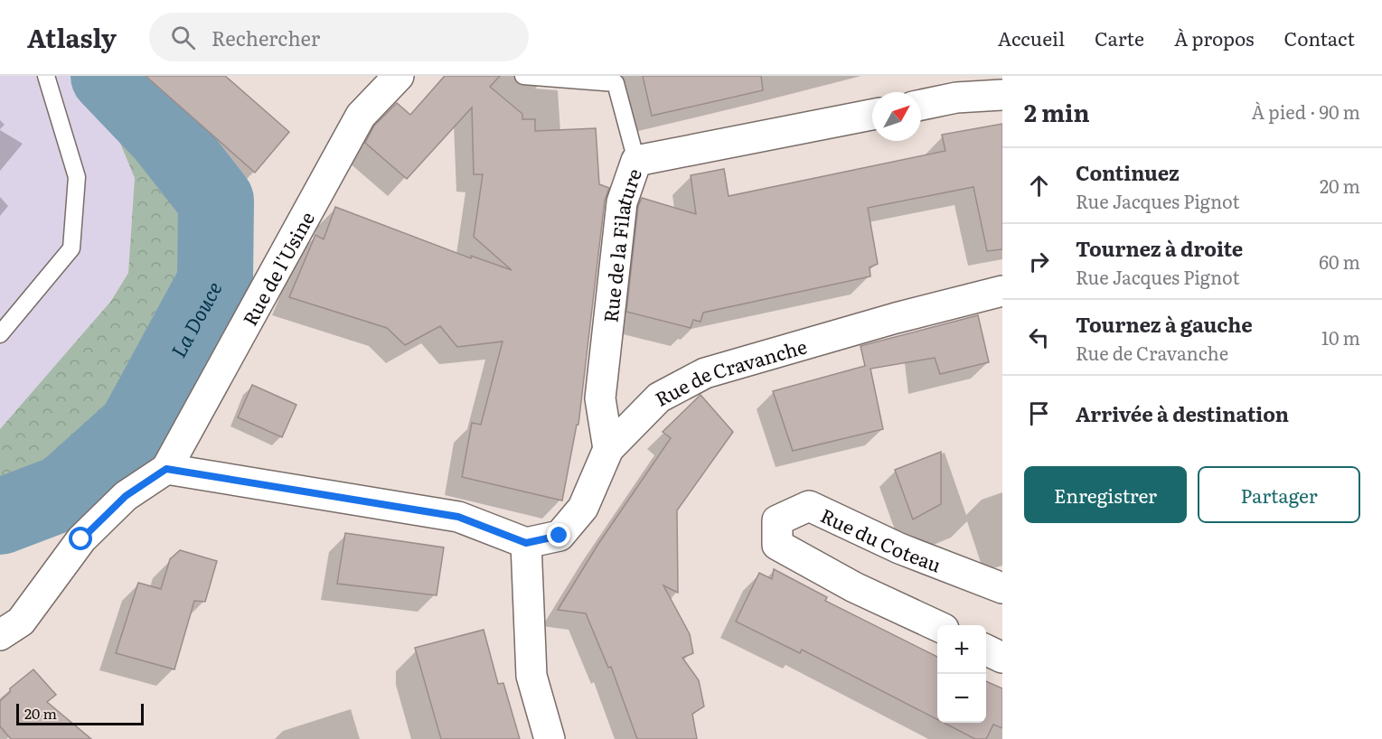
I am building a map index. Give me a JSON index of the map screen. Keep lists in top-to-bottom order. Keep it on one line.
{"streets":{"street":["Rue de la Filature","Rue de l'Usine","Rue de Cravanche","Rue du Coteau"]},"crossings":[["Rue de la Filature","Rue de Cravanche"]],"water":["La Douce"],"scale_bar":"20 m","north":"top right","page":{"header":"Atlasly","search":"Rechercher","nav":["Accueil","Carte","À propos","Contact"],"heading":["2 min","À pied · 90 m"],"list":[["Continuez","Rue Jacques Pignot","20 m"],["Tournez à droite","Rue Jacques Pignot","60 m"],["Tournez à gauche","Rue de Cravanche","10 m"],"Arrivée à destination"],"buttons":["Enregistrer","Partager"],"map_buttons":["+","−"],"scale":"20 m"}}
